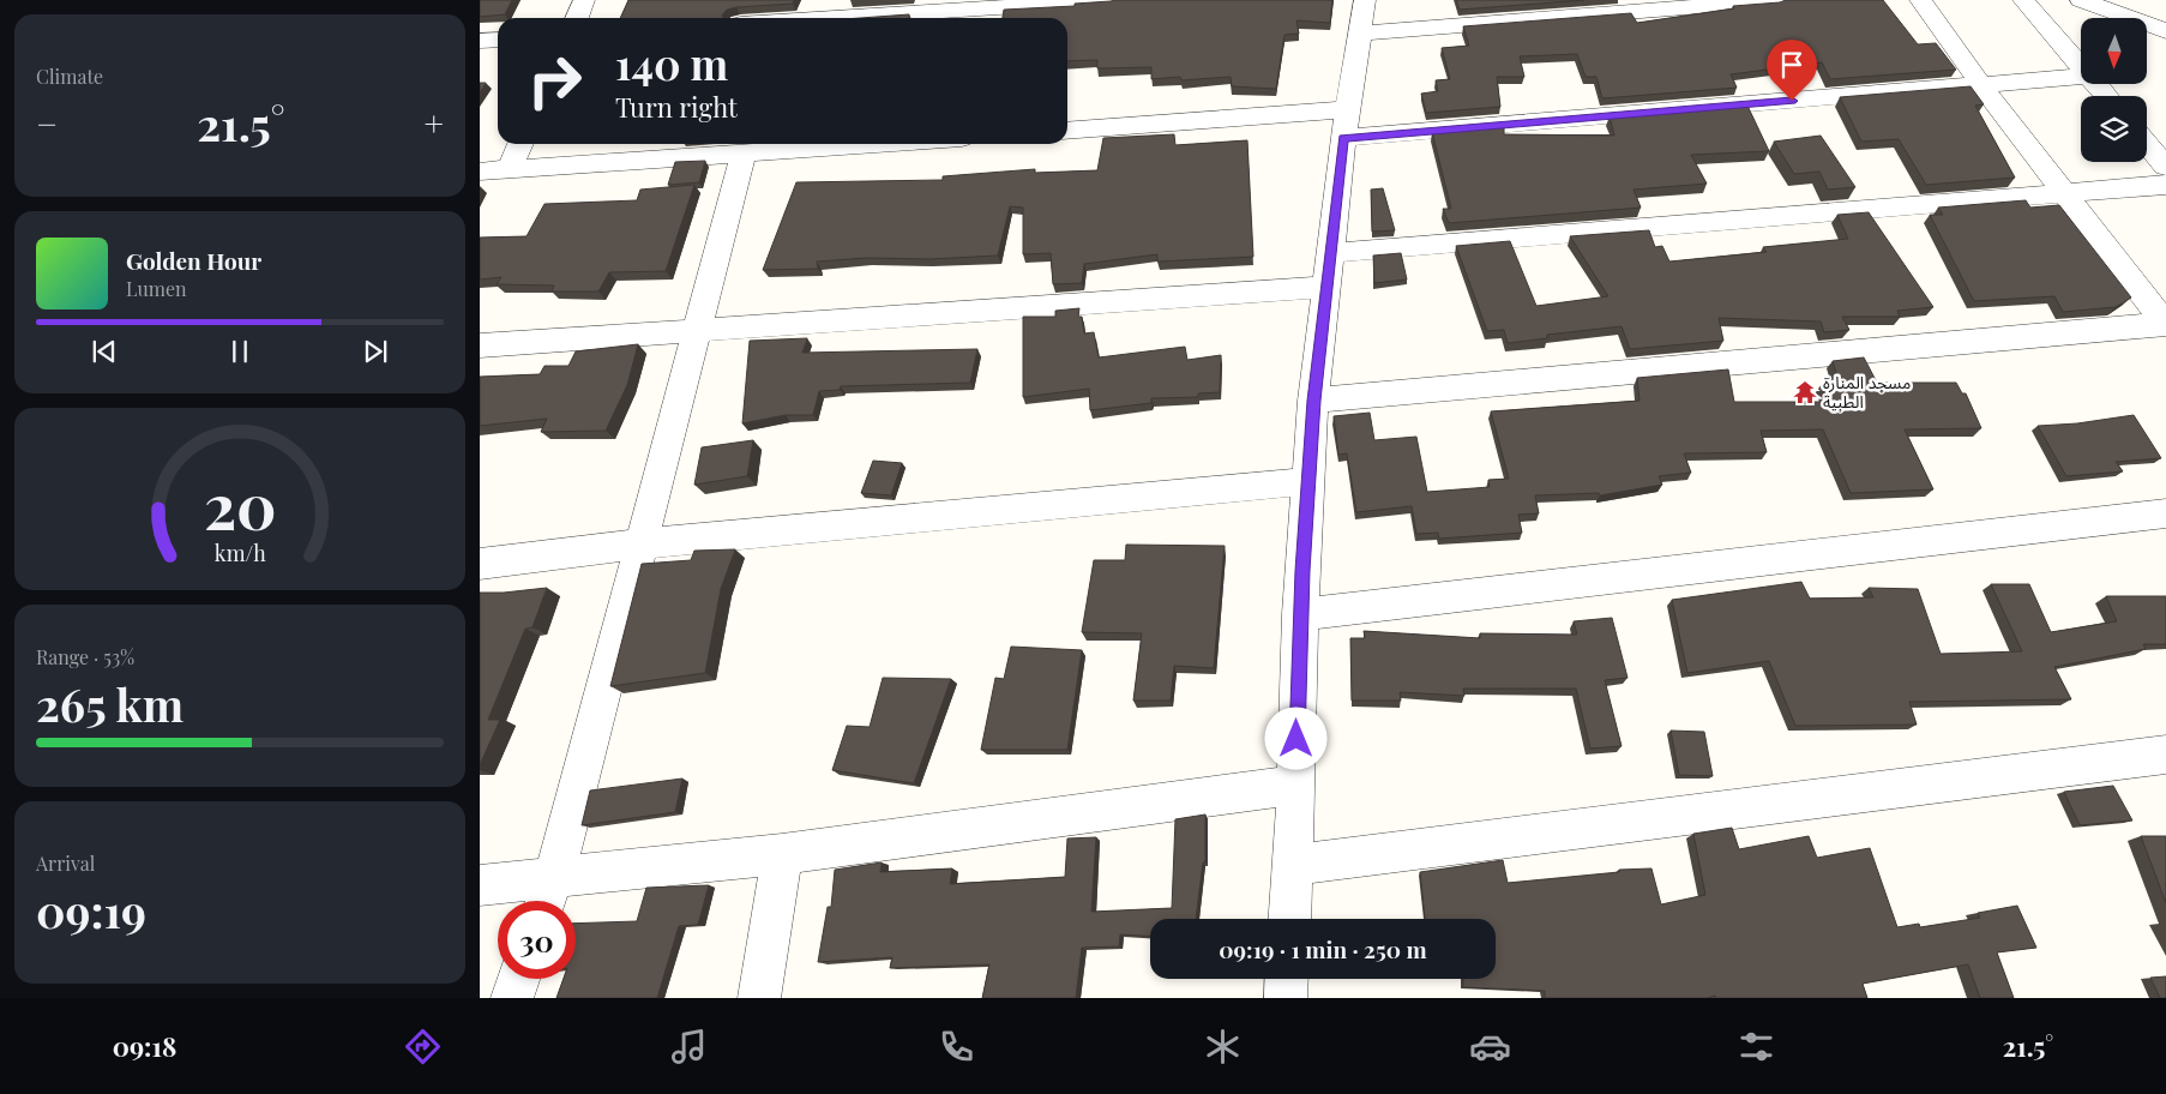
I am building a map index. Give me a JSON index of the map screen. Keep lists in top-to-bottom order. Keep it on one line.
{"places":{"temple":["مسجد المنارة الطبية"]},"north":"bottom","page":{"tile":["Climate",["Range · 53%","265 km"],["Arrival","09:19"]],"turn":["140 m","Turn right"],"heat":["−","21.5°","+"],"song":["Golden Hour","Lumen"],"limit":"30","trip":"09:19 · 1 min · 250 m","tabs":["09:18","21.5°"],"gauge":["20","km/h"]}}
